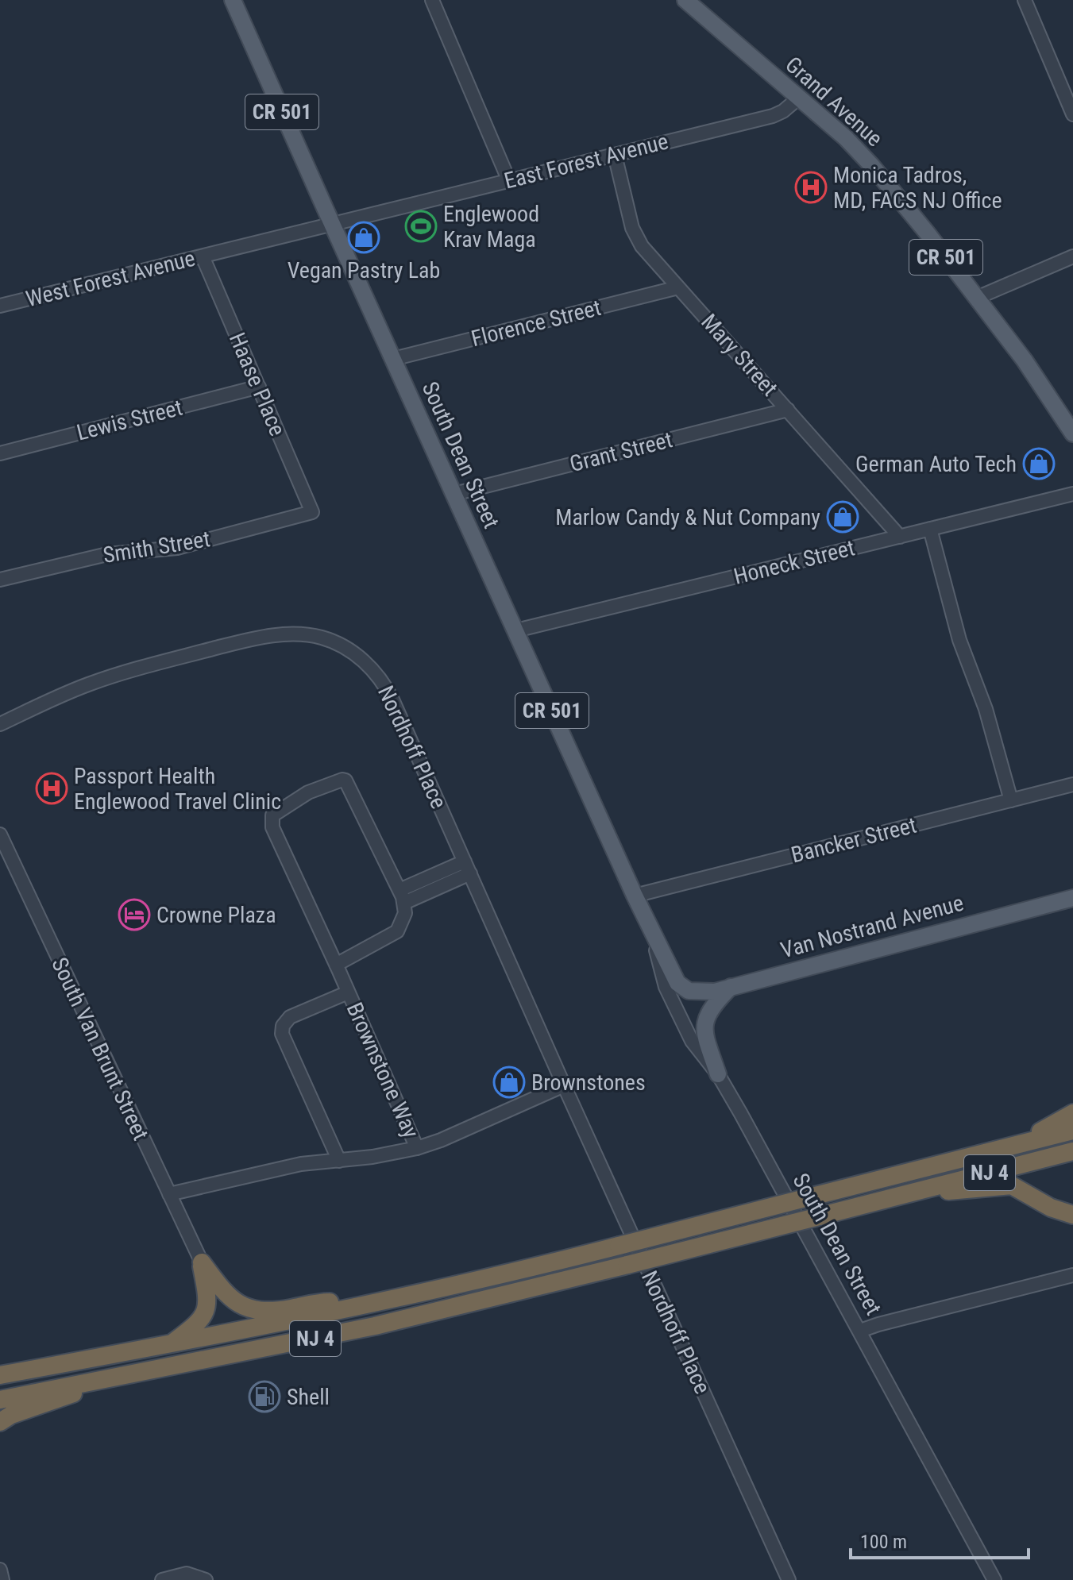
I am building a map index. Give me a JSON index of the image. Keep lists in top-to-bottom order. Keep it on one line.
{"streets":{"highway":["NJ 4"],"main road":["Grand Avenue","CR 501","South Dean Street","Van Nostrand Avenue"],"street":["East Forest Avenue","West Forest Avenue","Florence Street","Mary Street","Haase Place","Lewis Street","Grant Street","Smith Street","Honeck Street","Nordhoff Place","Bancker Street","South Van Brunt Street","Brownstone Way"]},"crossings":[["Grand Avenue","East Forest Avenue"],["East Forest Avenue","West Forest Avenue"],["East Forest Avenue","Mary Street"],["East Forest Avenue","South Dean Street"],["West Forest Avenue","Haase Place"],["Florence Street","Mary Street"],["Florence Street","South Dean Street"],["Mary Street","Grant Street"],["Mary Street","Honeck Street"],["Haase Place","Lewis Street"],["Haase Place","Smith Street"],["Grant Street","South Dean Street"],["South Dean Street","Honeck Street"],["South Dean Street","Bancker Street"],["South Dean Street","Van Nostrand Avenue"]],"places":{"hospital":["Monica Tadros, MD, FACS NJ Office","Passport Health Englewood Travel Clinic"],"sports":["Englewood Krav Maga"],"shop":["Vegan Pastry Lab","German Auto Tech","Marlow Candy & Nut Company","Brownstones"],"hotel":["Crowne Plaza"],"fuel station":["Shell"]},"scale_bar":"100 m"}
